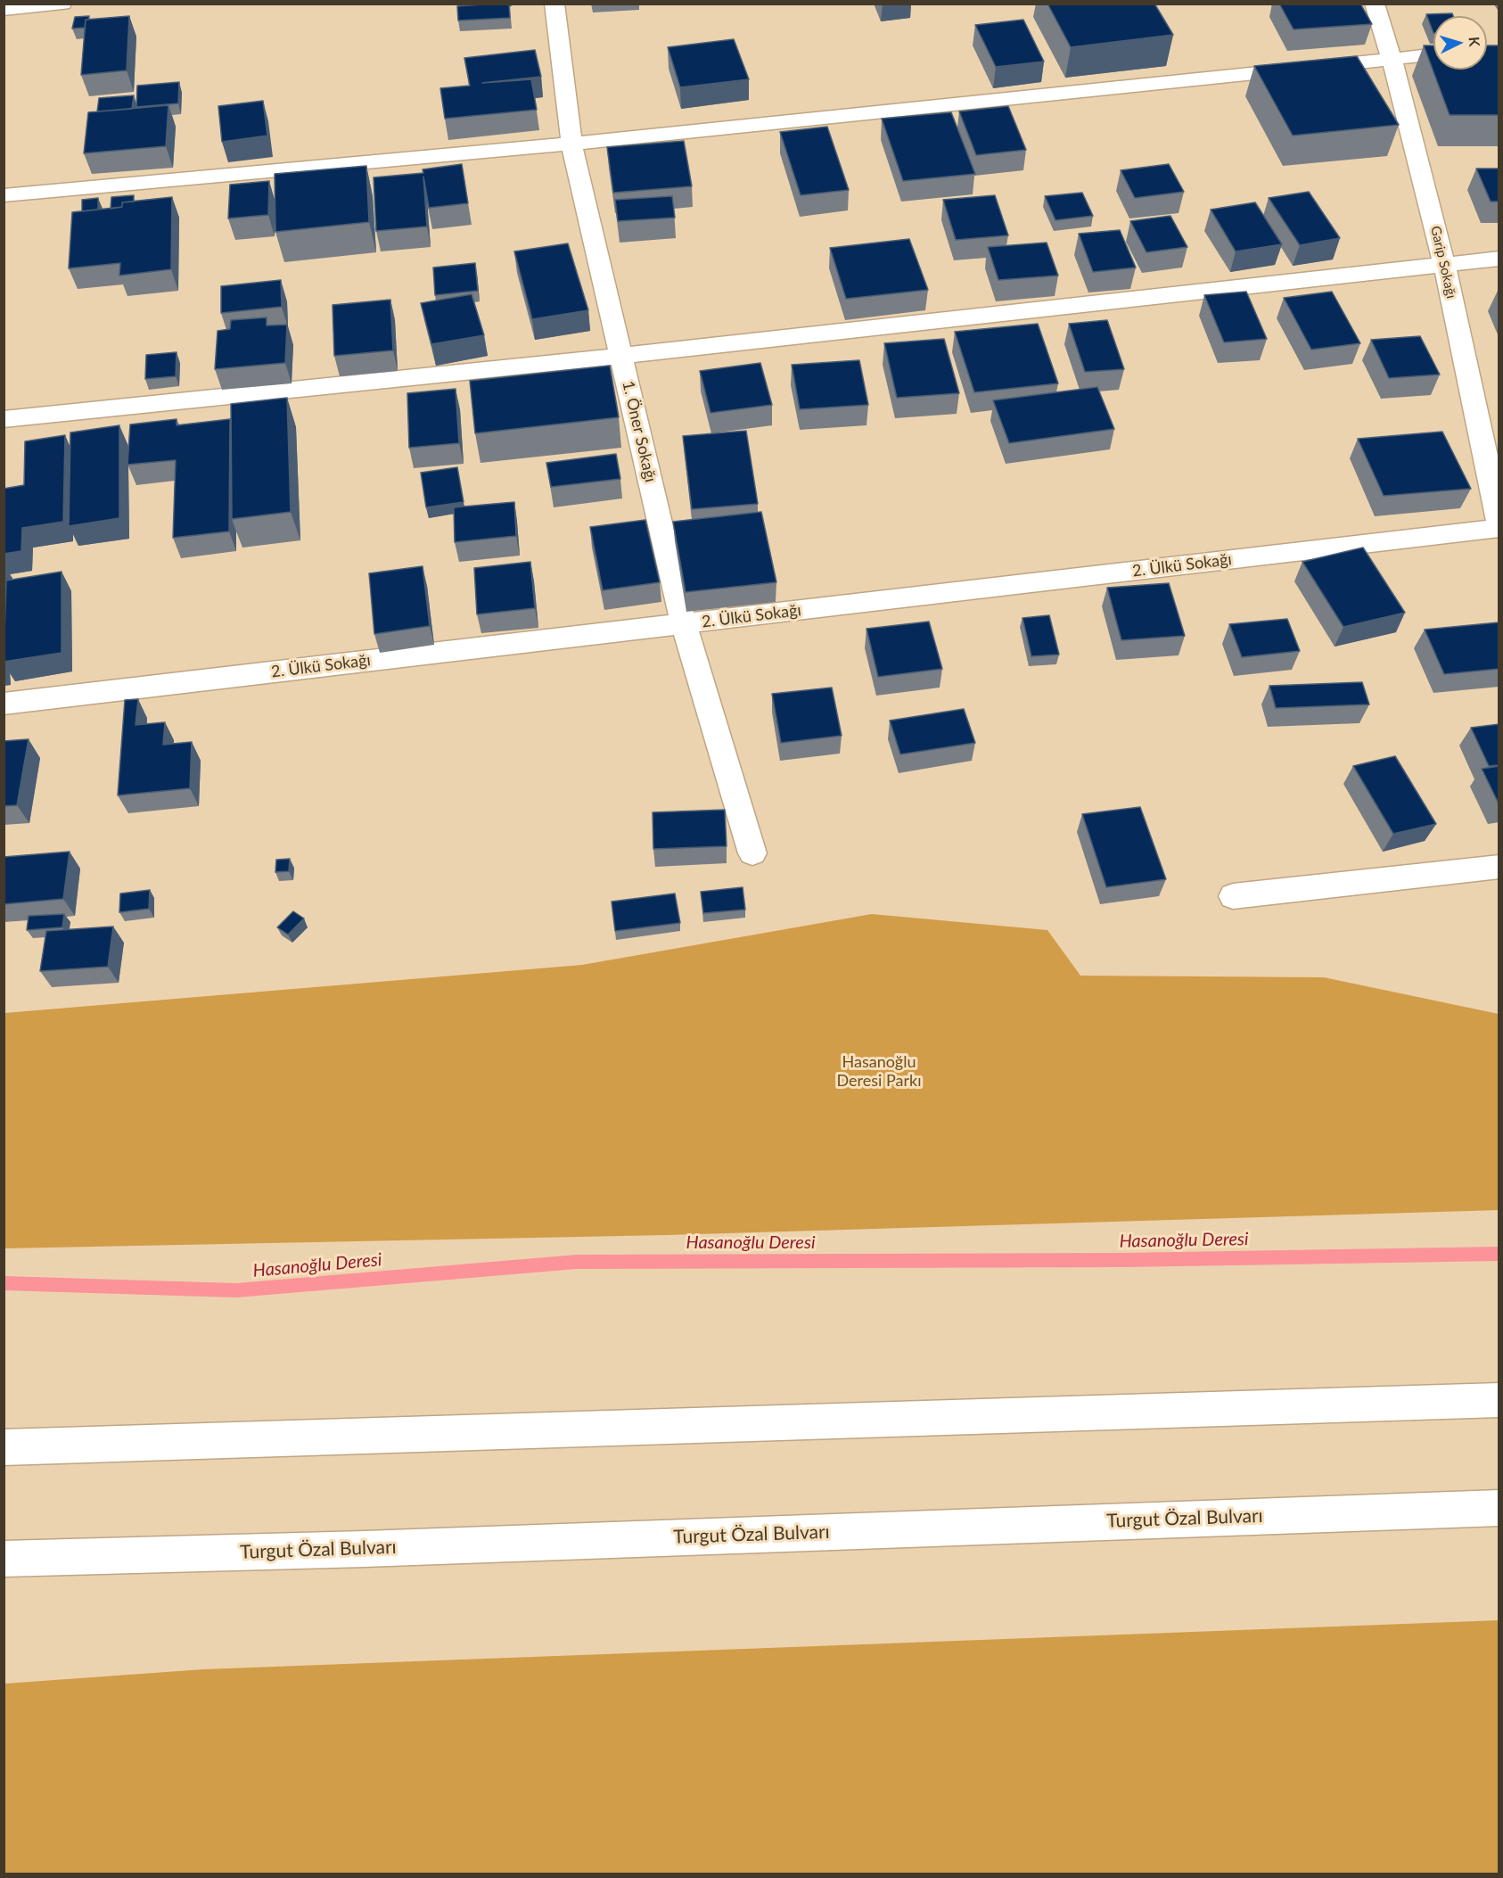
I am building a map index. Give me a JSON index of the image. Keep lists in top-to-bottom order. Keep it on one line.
{"streets":{"street":["Garip Sokağı","1. Öner Sokağı","2. Ülkü Sokağı","Turgut Özal Bulvarı"]},"crossings":[["Garip Sokağı","2. Ülkü Sokağı"],["1. Öner Sokağı","2. Ülkü Sokağı"]],"water":["Hasanoğlu Deresi"],"parks":["Hasanoğlu Deresi Parkı"],"north":"right"}
